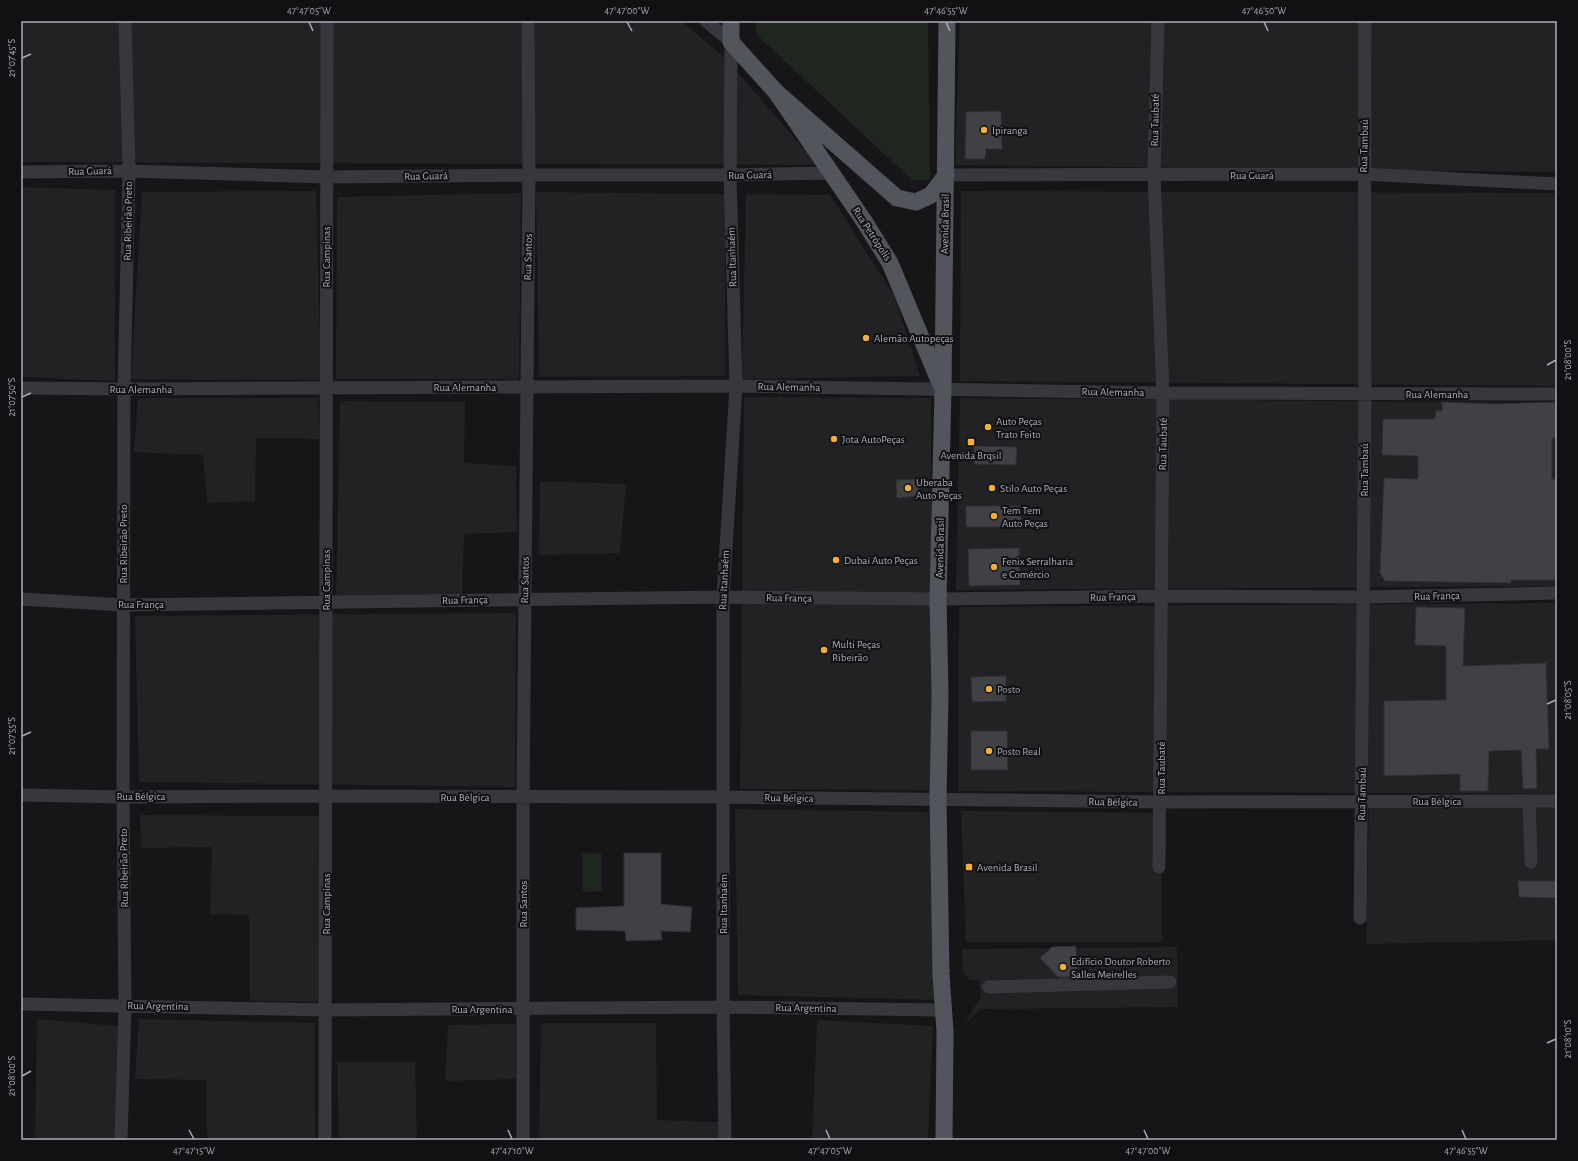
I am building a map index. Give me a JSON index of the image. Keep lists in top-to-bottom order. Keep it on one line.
{"streets":{"main road":["Avenida Brasil","Rua Petrópolis","Rua Itanhaém"],"street":["Rua Taubaté","Rua Tambaú","Rua Guará","Rua Ribeirão Preto","Rua Campinas","Rua Santos","Rua Alemanha","Rua França","Rua Bélgica","Rua Argentina"]},"crossings":[["Rua Taubaté","Rua Guará"],["Rua Taubaté","Rua Alemanha"],["Rua Taubaté","Rua França"],["Rua Taubaté","Rua Bélgica"],["Rua Tambaú","Rua Guará"],["Rua Tambaú","Rua Alemanha"],["Rua Tambaú","Rua França"],["Rua Tambaú","Rua Bélgica"],["Rua Guará","Rua Ribeirão Preto"],["Rua Guará","Avenida Brasil"],["Rua Guará","Rua Petrópolis"],["Rua Guará","Rua Campinas"],["Rua Guará","Rua Santos"],["Rua Guará","Rua Itanhaém"],["Rua Ribeirão Preto","Rua Alemanha"],["Rua Ribeirão Preto","Rua França"],["Rua Ribeirão Preto","Rua Bélgica"],["Rua Ribeirão Preto","Rua Argentina"],["Avenida Brasil","Rua Petrópolis"],["Avenida Brasil","Rua Alemanha"],["Avenida Brasil","Rua França"],["Avenida Brasil","Rua Bélgica"],["Avenida Brasil","Rua Argentina"],["Rua Petrópolis","Rua Itanhaém"],["Rua Petrópolis","Rua Alemanha"],["Rua Campinas","Rua Alemanha"],["Rua Campinas","Rua França"],["Rua Campinas","Rua Bélgica"],["Rua Campinas","Rua Argentina"],["Rua Santos","Rua Alemanha"],["Rua Santos","Rua França"],["Rua Santos","Rua Bélgica"],["Rua Santos","Rua Argentina"],["Rua Itanhaém","Rua Alemanha"],["Rua Itanhaém","Rua França"],["Rua Itanhaém","Rua Bélgica"],["Rua Itanhaém","Rua Argentina"]],"places":{"other":["Ipiranga","Alemão Autopeças","Auto Peças Trato Feito","Jota AutoPeças","Uberaba Auto Peças","Stilo Auto Peças","Tem Tem Auto Peças","Dubai Auto Peças","Fenix Serralharia e Comércio","Multi Peças Ribeirão","Posto","Posto Real","Edifício Doutor Roberto Salles Meirelles"],"transit":["Avenida Brqsil","Avenida Brasil"]},"coordinates":["47°47'05\"W","47°47'00\"W","47°46'55\"W","47°46'50\"W","21°07'45\"S","21°08'00\"S","21°07'50\"S","21°08'05\"S","21°07'55\"S","21°08'10\"S","47°47'15\"W","47°47'10\"W"]}
